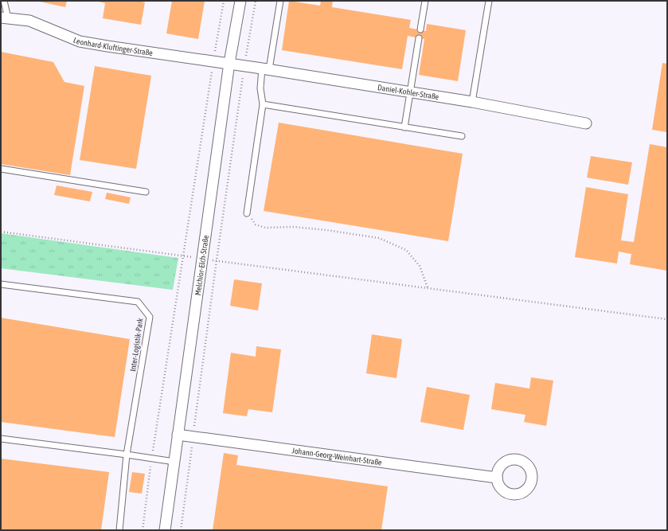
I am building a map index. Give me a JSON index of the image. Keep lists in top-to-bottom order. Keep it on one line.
{"streets":{"street":["Leonhard-Kluftinger-Straße","Daniel-Kohler-Straße","Melchior-Elch-Straße","Johann-Georg-Weinhart-Straße"],"lane":["Inter-Logistik-Park"]},"crossings":[["Leonhard-Kluftinger-Straße","Daniel-Kohler-Straße"],["Leonhard-Kluftinger-Straße","Melchior-Elch-Straße"],["Daniel-Kohler-Straße","Melchior-Elch-Straße"],["Melchior-Elch-Straße","Johann-Georg-Weinhart-Straße"]]}
